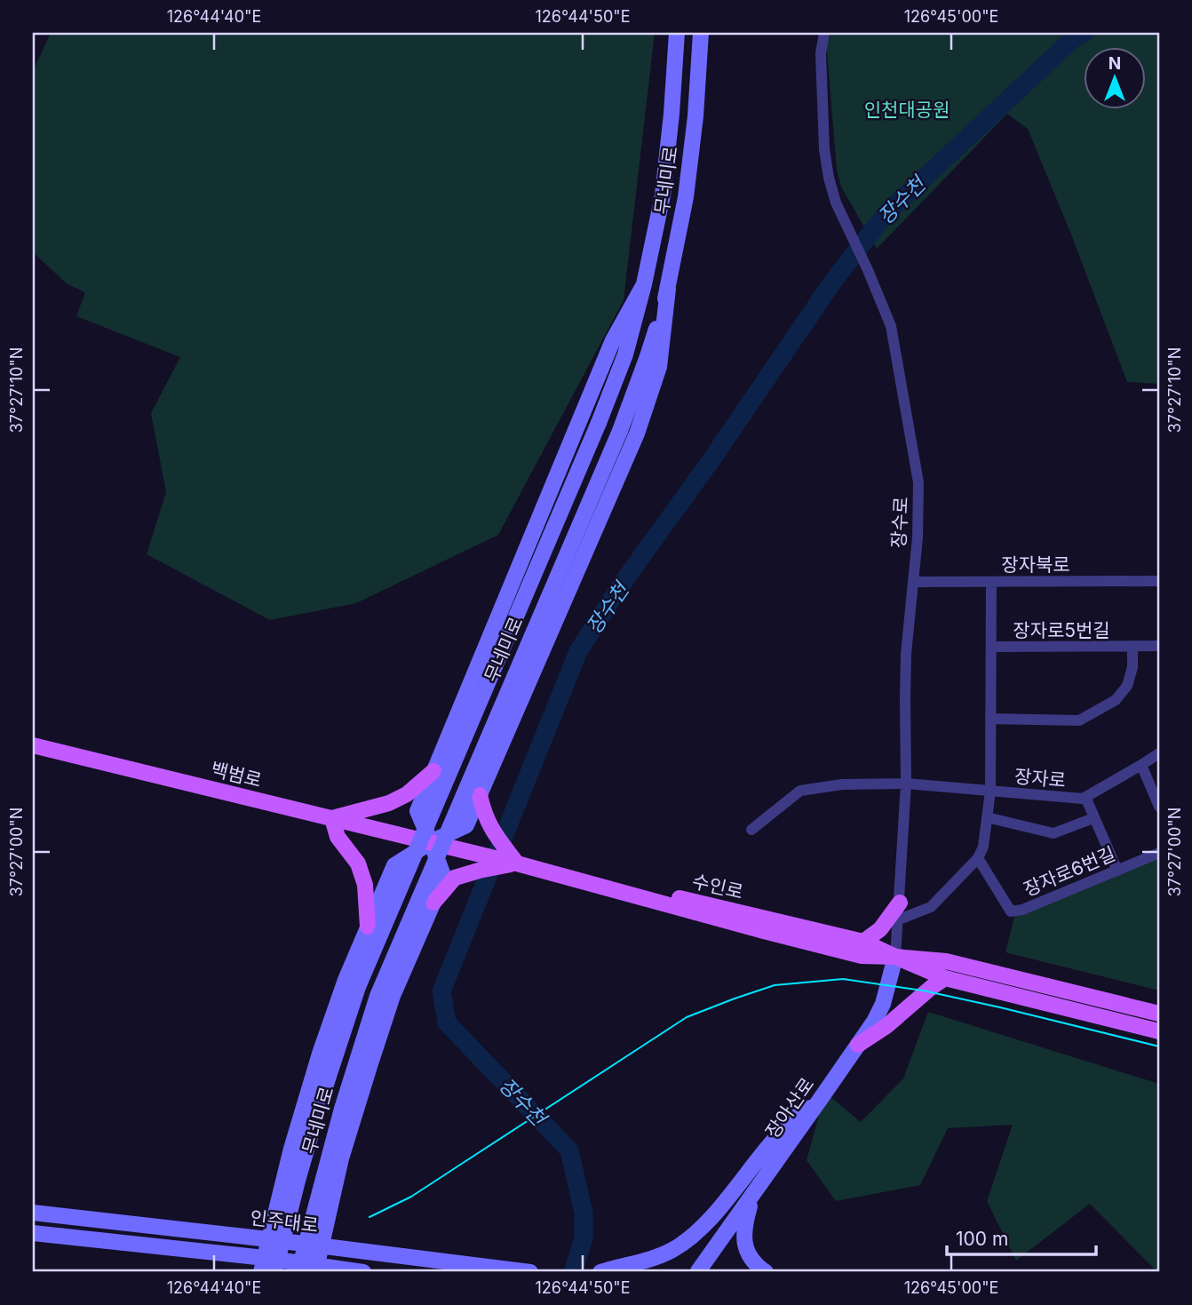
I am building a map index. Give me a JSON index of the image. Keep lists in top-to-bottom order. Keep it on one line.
{"streets":{"main road":["무네미로","백범로","수인로","장아산로","인주대로"],"street":["장수로","장자북로","장자로5번길","장자로","장자로6번길"]},"crossings":[["장수로","장자북로"],["장수로","장자로"],["장수로","수인로"],["장수로","장아산로"],["장자북로","장자로5번길"],["장자로5번길","장자로"],["백범로","수인로"],["수인로","장아산로"]],"water":["장수천"],"parks":["인천대공원"],"scale_bar":"100 m","north":"top","coordinates":["126°44'40\"E","126°44'50\"E","126°45'00\"E","37°27'10\"N","37°27'00\"N"]}
